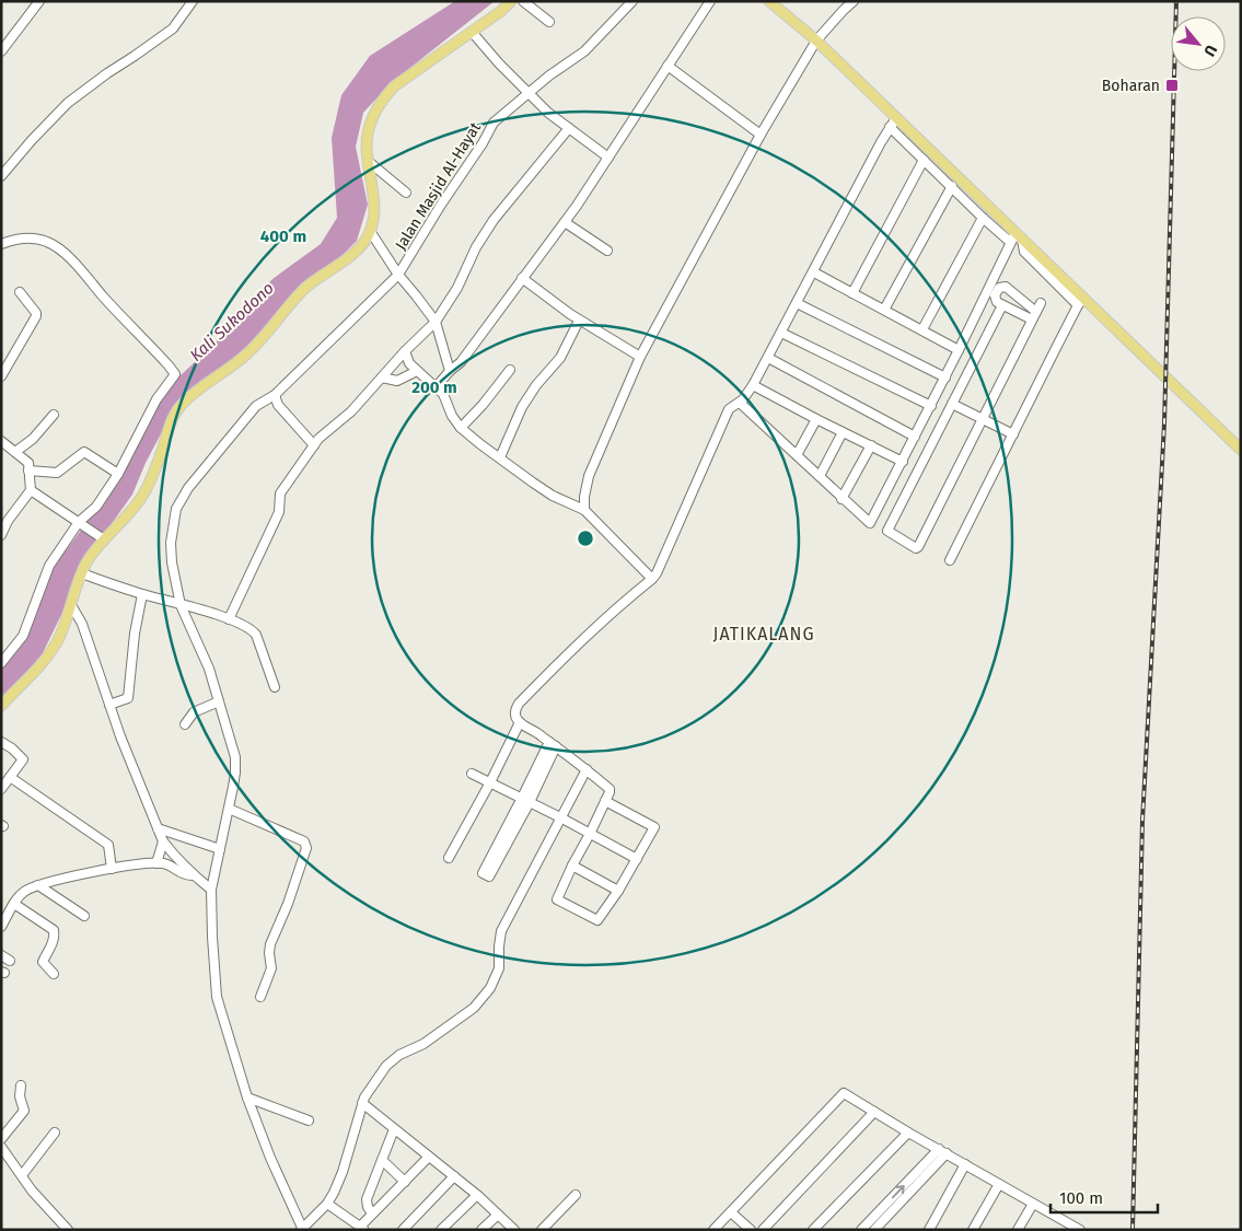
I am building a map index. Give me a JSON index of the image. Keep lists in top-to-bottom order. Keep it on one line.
{"streets":{"street":["Jalan Masjid Al-Hayat"]},"districts":["JATIKALANG"],"water":["Kali Sukodono"],"places":{"transit":["Boharan"]},"scale_bar":"100 m","north":"bottom right","rings":["400 m","200 m"]}
